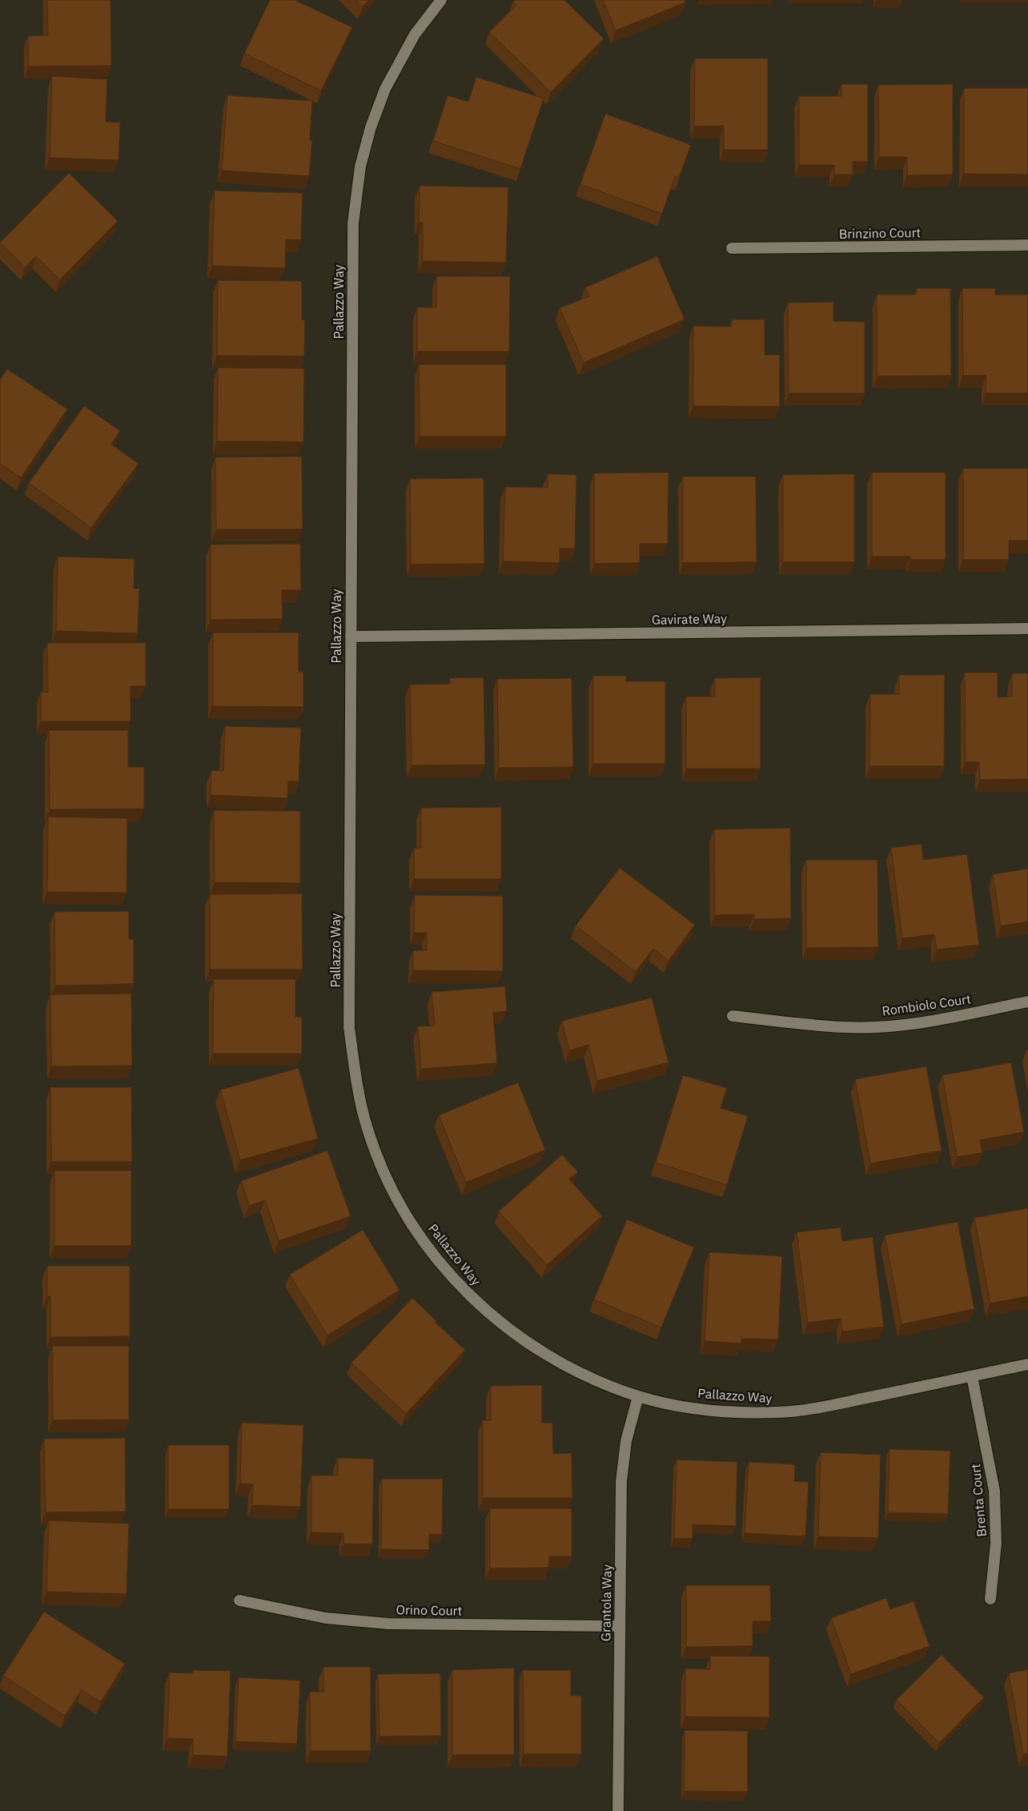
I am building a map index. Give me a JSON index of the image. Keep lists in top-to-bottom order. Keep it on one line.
{"streets":{"street":["Brinzino Court","Pallazzo Way","Gavirate Way","Rombiolo Court","Brenta Court","Grantola Way","Orino Court"]},"crossings":[["Pallazzo Way","Gavirate Way"],["Pallazzo Way","Brenta Court"],["Pallazzo Way","Grantola Way"],["Grantola Way","Orino Court"]]}
